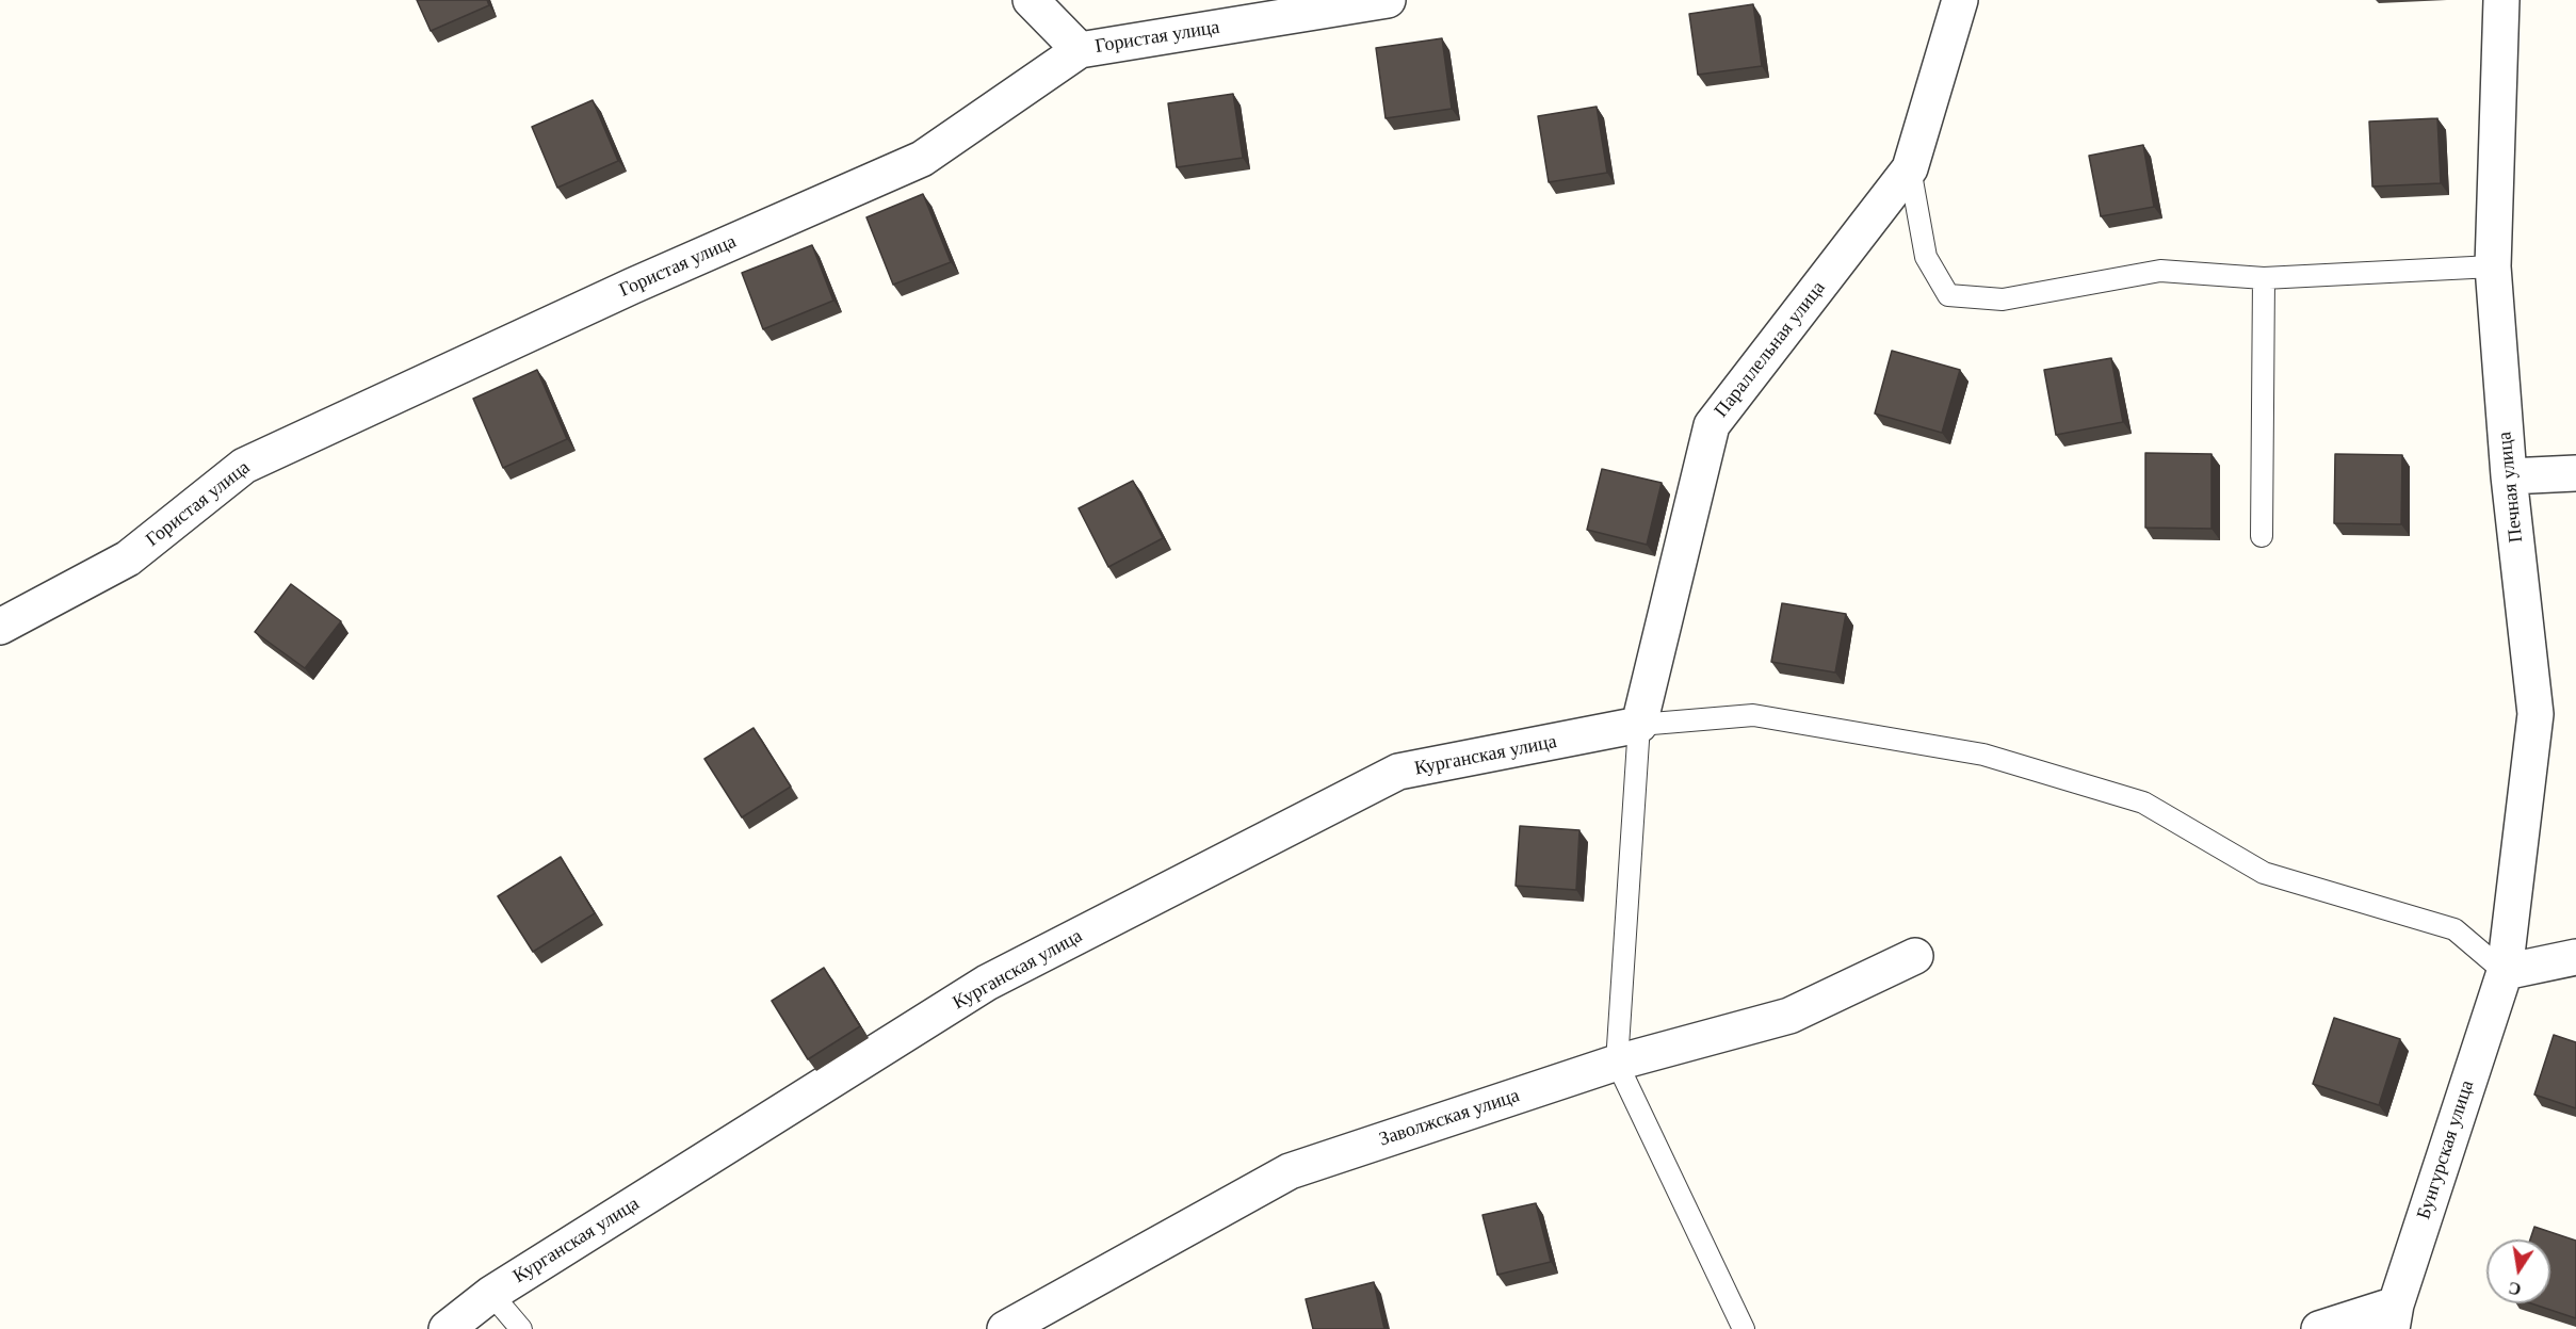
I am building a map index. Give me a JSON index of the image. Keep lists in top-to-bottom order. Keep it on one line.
{"streets":{"street":["Гористая улица","Параллельная улица","Печная улица","Курганская улица","Заволжская улица","Бунгурская улица"]},"crossings":[["Параллельная улица","Курганская улица"],["Печная улица","Бунгурская улица"]],"north":"bottom"}
